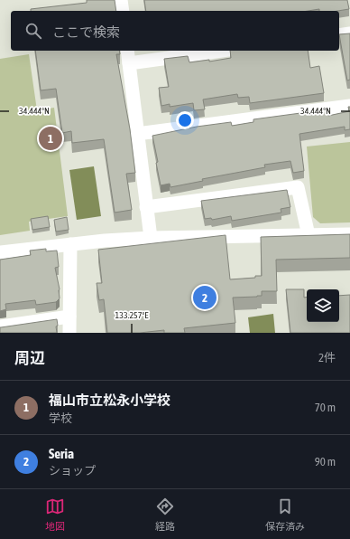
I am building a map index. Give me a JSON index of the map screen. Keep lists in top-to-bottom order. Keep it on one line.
{"page":{"search":"ここで検索","pins":["1","2"],"heading":["周辺","2件"],"list":[{"mark":"1","name":"福山市立松永小学校","note":"学校","value":"70 m"},{"mark":"2","name":"Seria","note":"ショップ","value":"90 m"}],"nav":["地図","経路","保存済み"]},"coordinates":["34.444°N","133.257°E"]}
